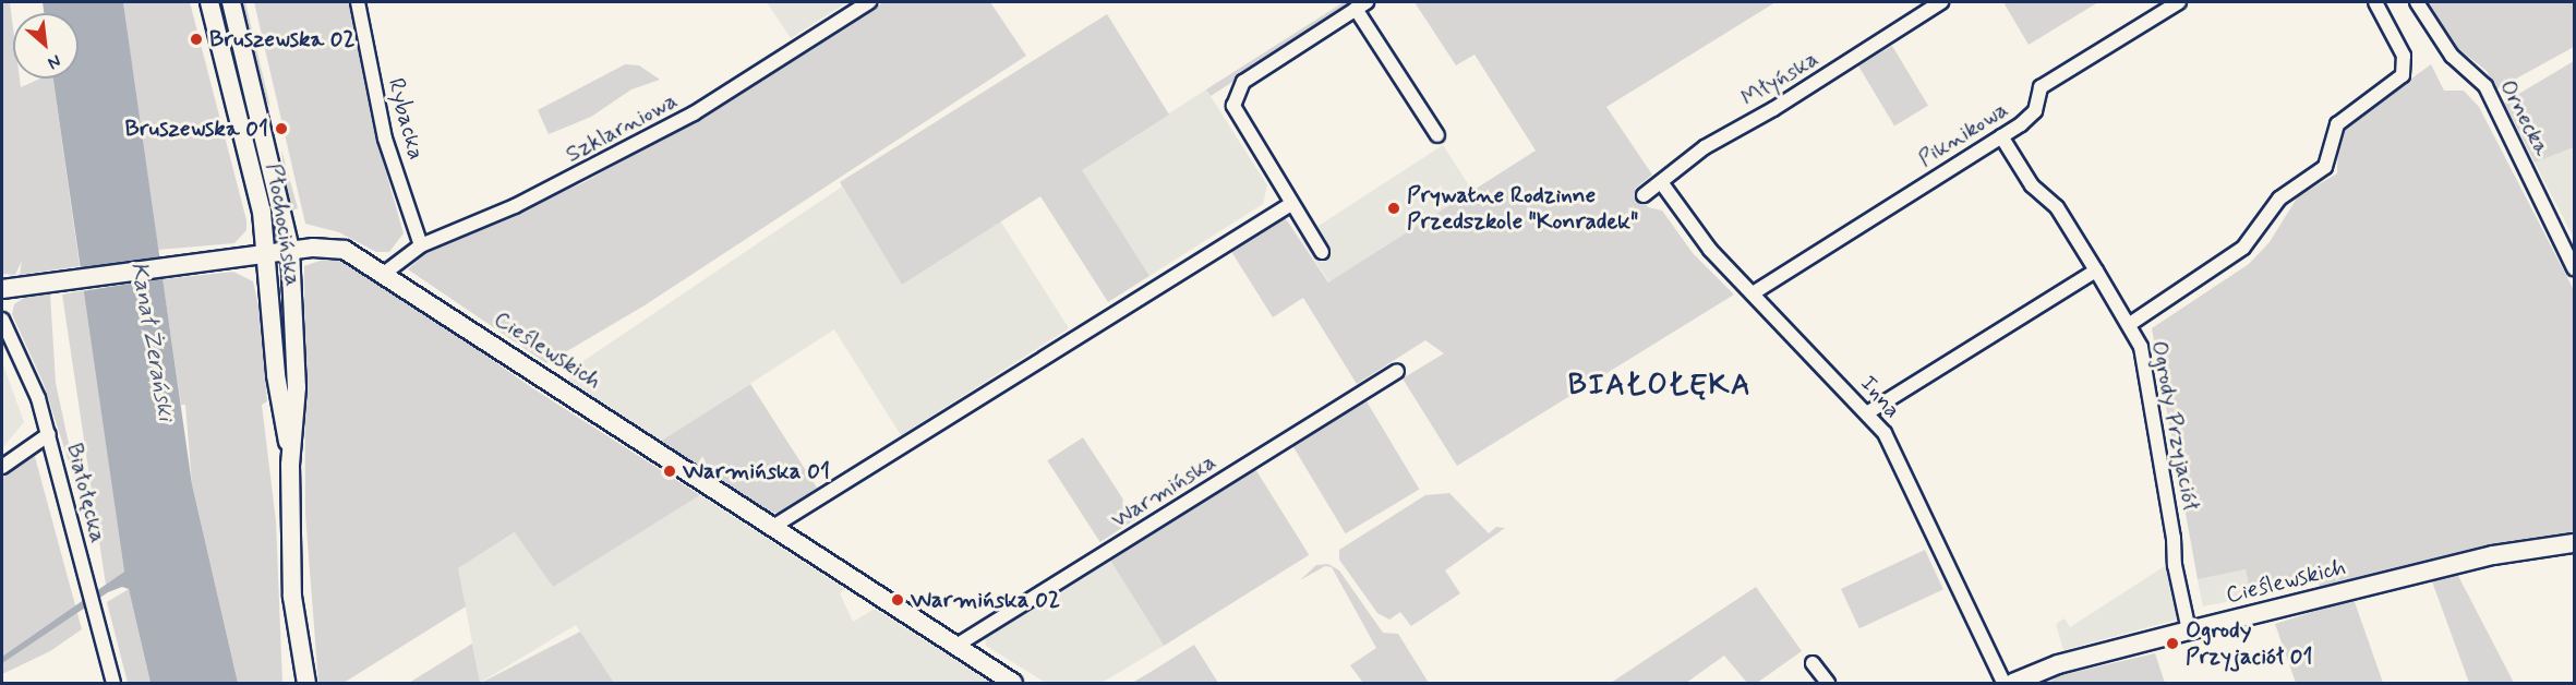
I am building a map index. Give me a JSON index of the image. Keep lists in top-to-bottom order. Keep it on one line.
{"streets":{"street":["Młyńska","Ornecka","Rybacka","Szklarniowa","Piknikowa","Płochocińska","Cieślewskich","Inna","Ogrody Przyjaciół","Warmińska","Białołęcka"]},"crossings":[["Młyńska","Inna"],["Rybacka","Szklarniowa"],["Szklarniowa","Cieślewskich"],["Piknikowa","Inna"],["Piknikowa","Ogrody Przyjaciół"],["Płochocińska","Cieślewskich"],["Cieślewskich","Ogrody Przyjaciół"],["Cieślewskich","Warmińska"]],"districts":["BIAŁOŁĘKA"],"water":["Kanał Żerański"],"places":["Bruszewska 02","Bruszewska 01","Prywatne Rodzinne Przedszkole \"Konradek\"","Warmińska 01","Warmińska 02","Ogrody Przyjaciół 01"],"north":"bottom right"}
